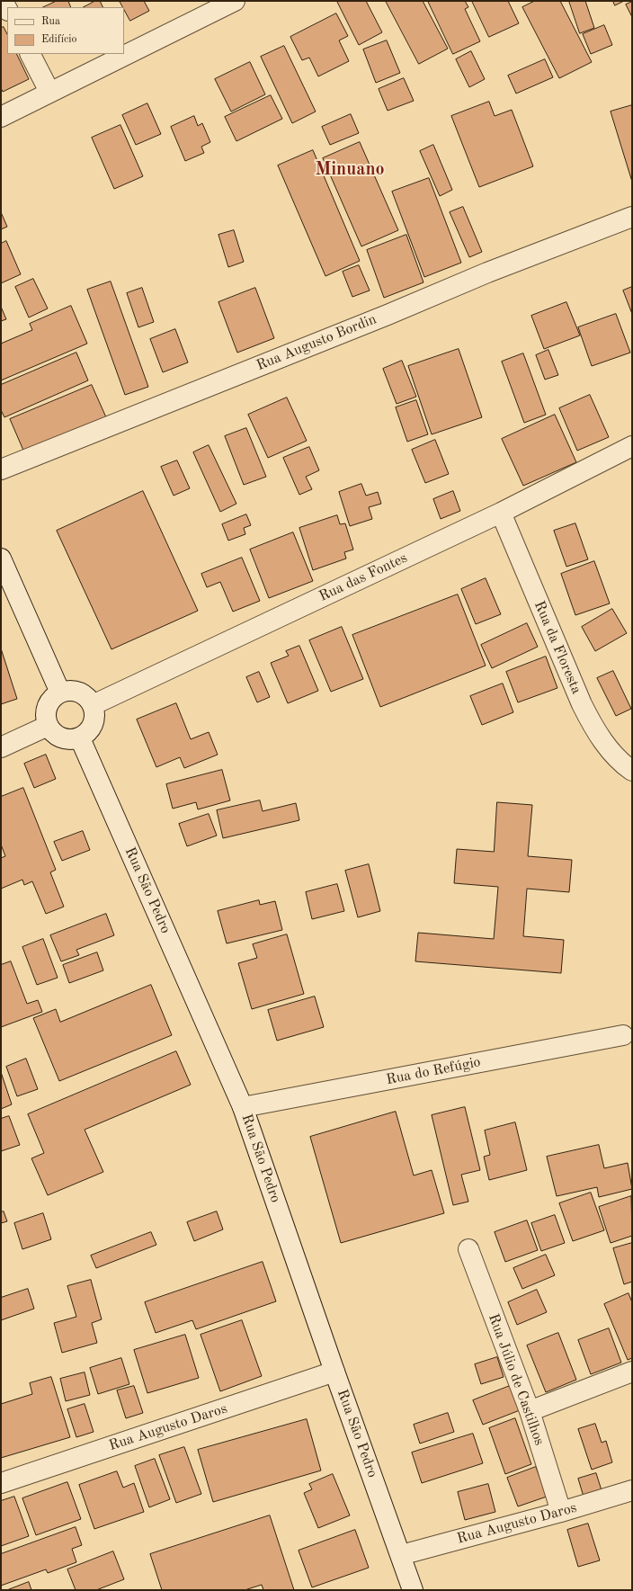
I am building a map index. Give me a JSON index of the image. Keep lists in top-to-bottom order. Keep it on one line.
{"streets":{"street":["Rua Augusto Bordin","Rua das Fontes","Rua da Floresta","Rua São Pedro","Rua do Refúgio","Rua Júlio de Castilhos","Rua Augusto Daros"]},"crossings":[["Rua das Fontes","Rua da Floresta"],["Rua das Fontes","Rua São Pedro"],["Rua São Pedro","Rua do Refúgio"],["Rua São Pedro","Rua Augusto Daros"],["Rua Júlio de Castilhos","Rua Augusto Daros"]],"districts":["Minuano"],"legend":["Rua","Edifício"]}
